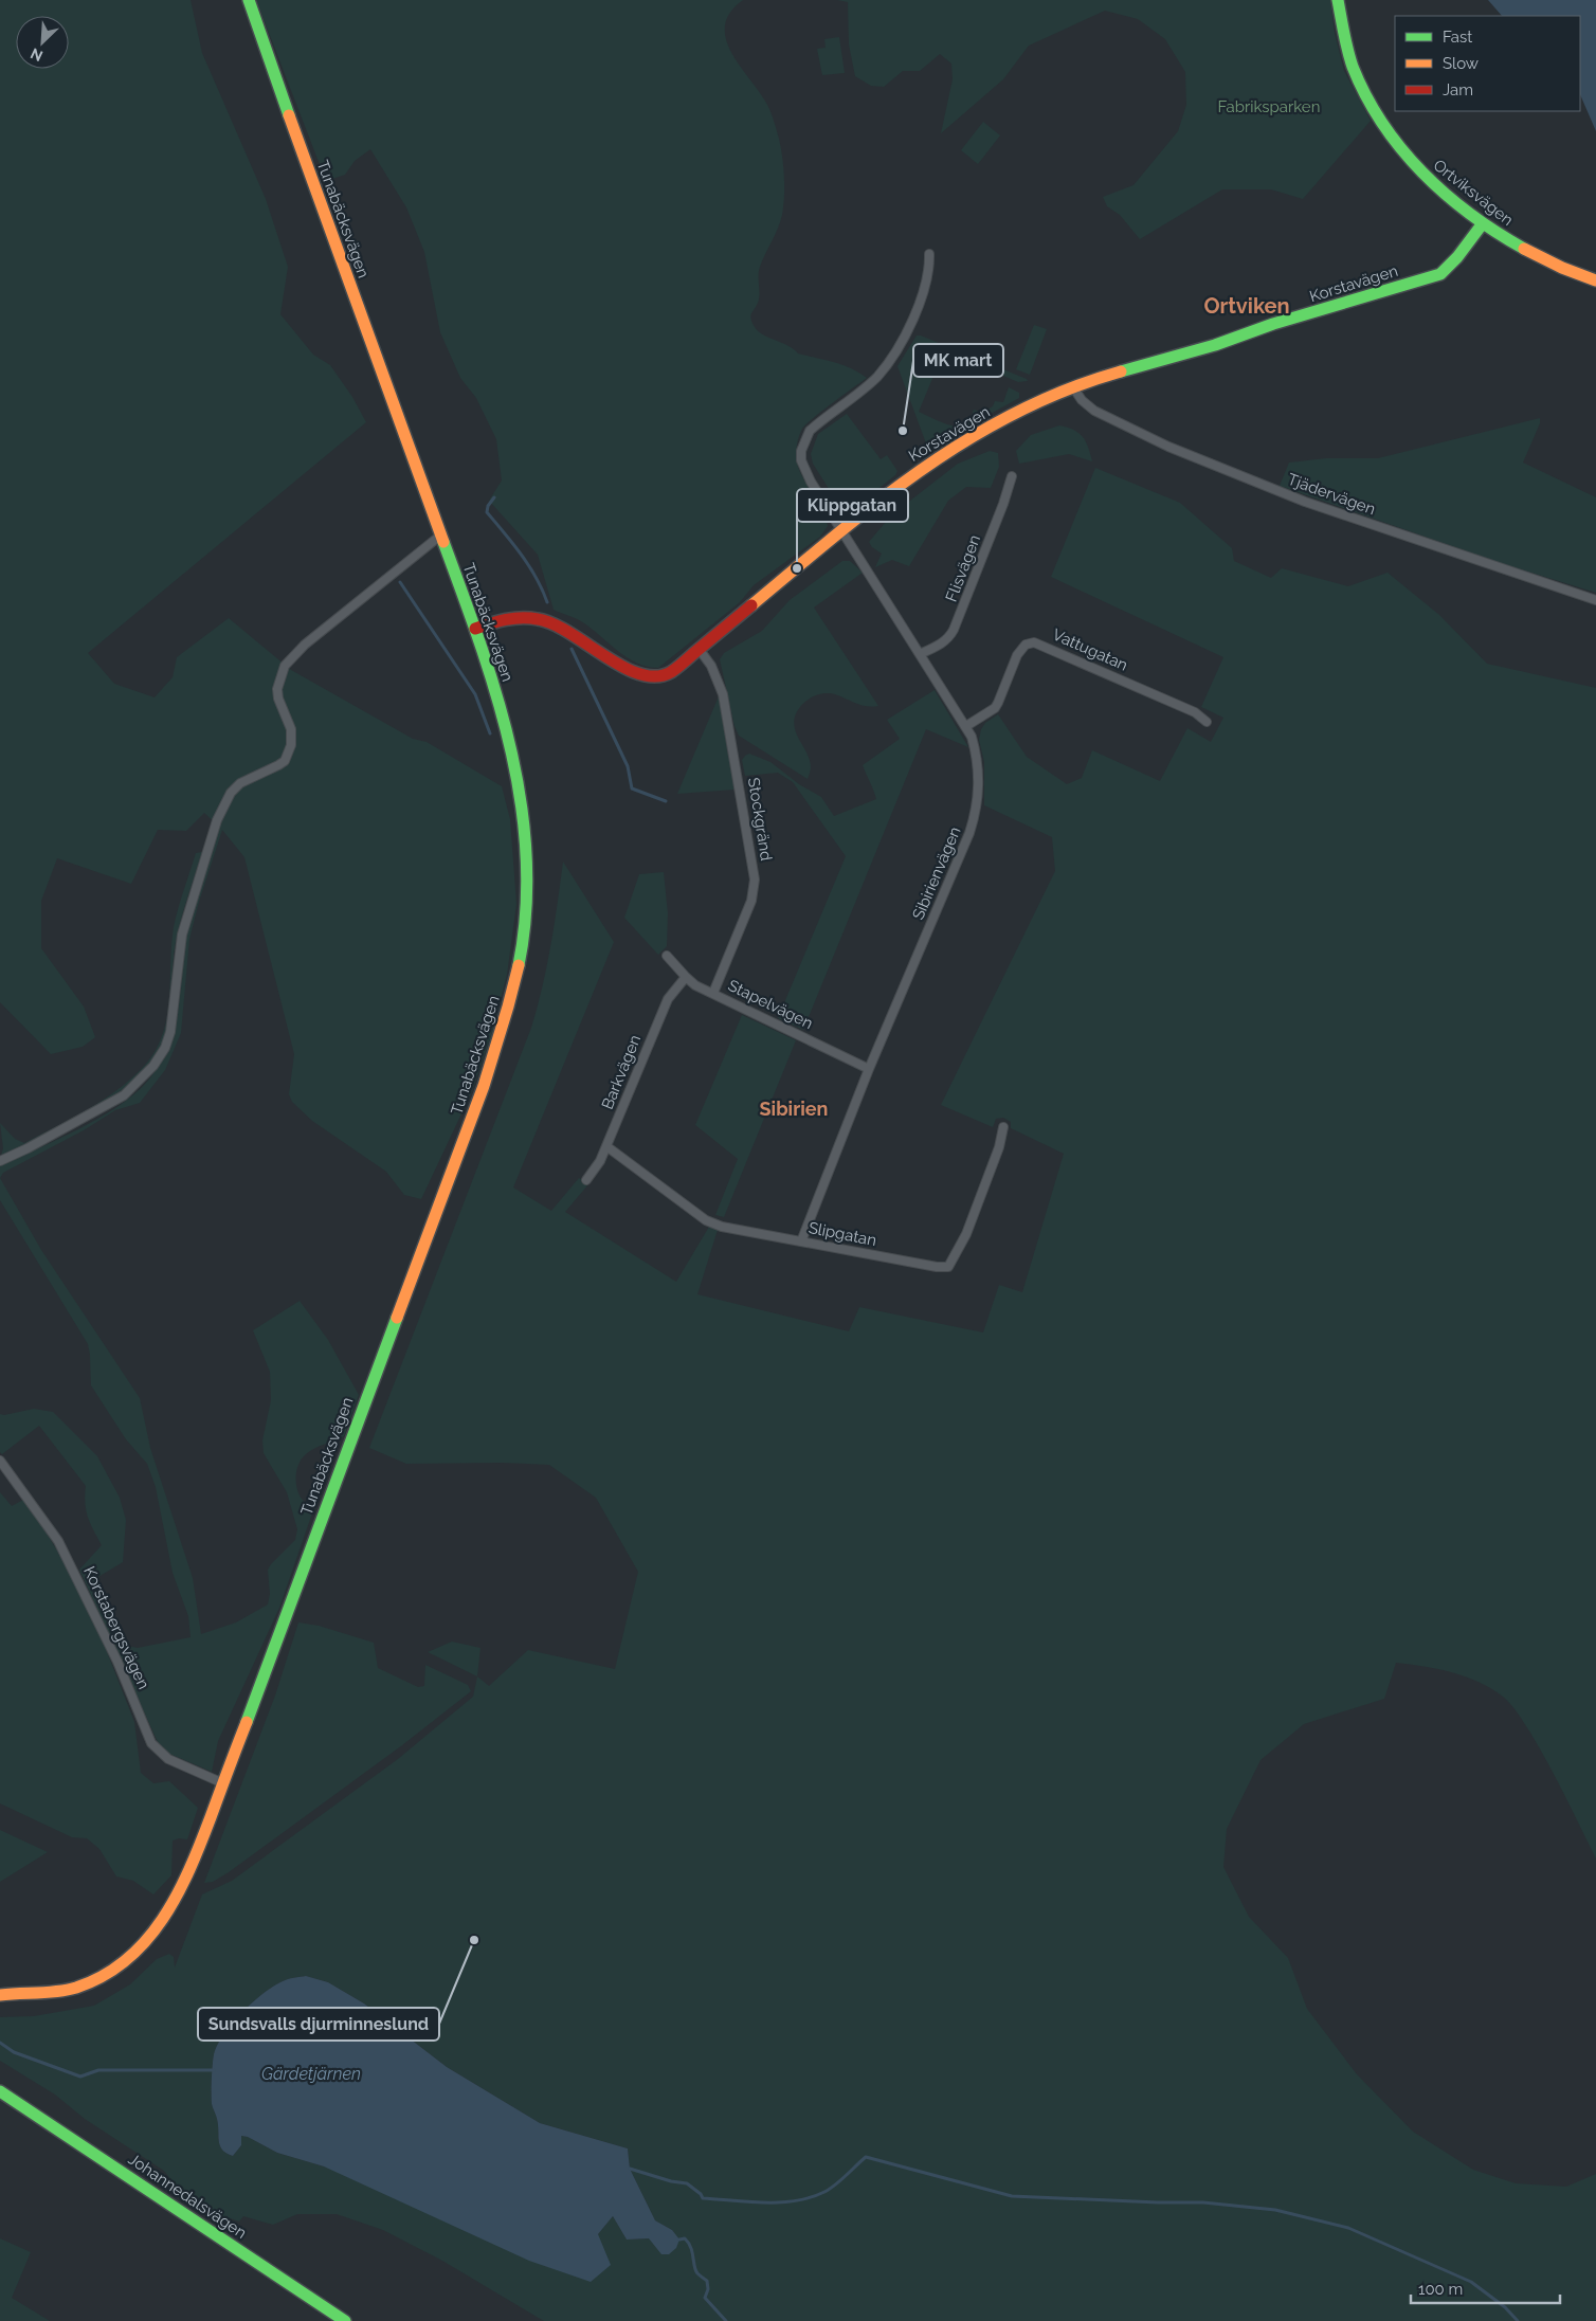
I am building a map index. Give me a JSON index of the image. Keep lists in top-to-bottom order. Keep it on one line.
{"streets":{"street":["Ortviksvägen","Tunabäcksvägen","Korstavägen","Tjädervägen","Flisvägen","Vattugatan","Stockgränd","Sibirienvägen","Stapelvägen","Barkvägen","Slipgatan","Korstabergsvägen","Johannedalsvägen"]},"crossings":[["Ortviksvägen","Korstavägen"],["Tunabäcksvägen","Korstavägen"],["Tunabäcksvägen","Korstabergsvägen"],["Korstavägen","Tjädervägen"],["Korstavägen","Stockgränd"],["Korstavägen","Sibirienvägen"],["Flisvägen","Sibirienvägen"],["Vattugatan","Sibirienvägen"],["Stockgränd","Stapelvägen"],["Sibirienvägen","Stapelvägen"],["Sibirienvägen","Slipgatan"],["Stapelvägen","Barkvägen"],["Barkvägen","Slipgatan"]],"districts":["Ortviken","Sibirien"],"water":["Gärdetjärnen"],"parks":["Fabriksparken"],"places":["MK mart","Klippgatan","Sundsvalls djurminneslund"],"legend":["Fast","Slow","Jam"],"scale_bar":"100 m","north":"bottom left"}
